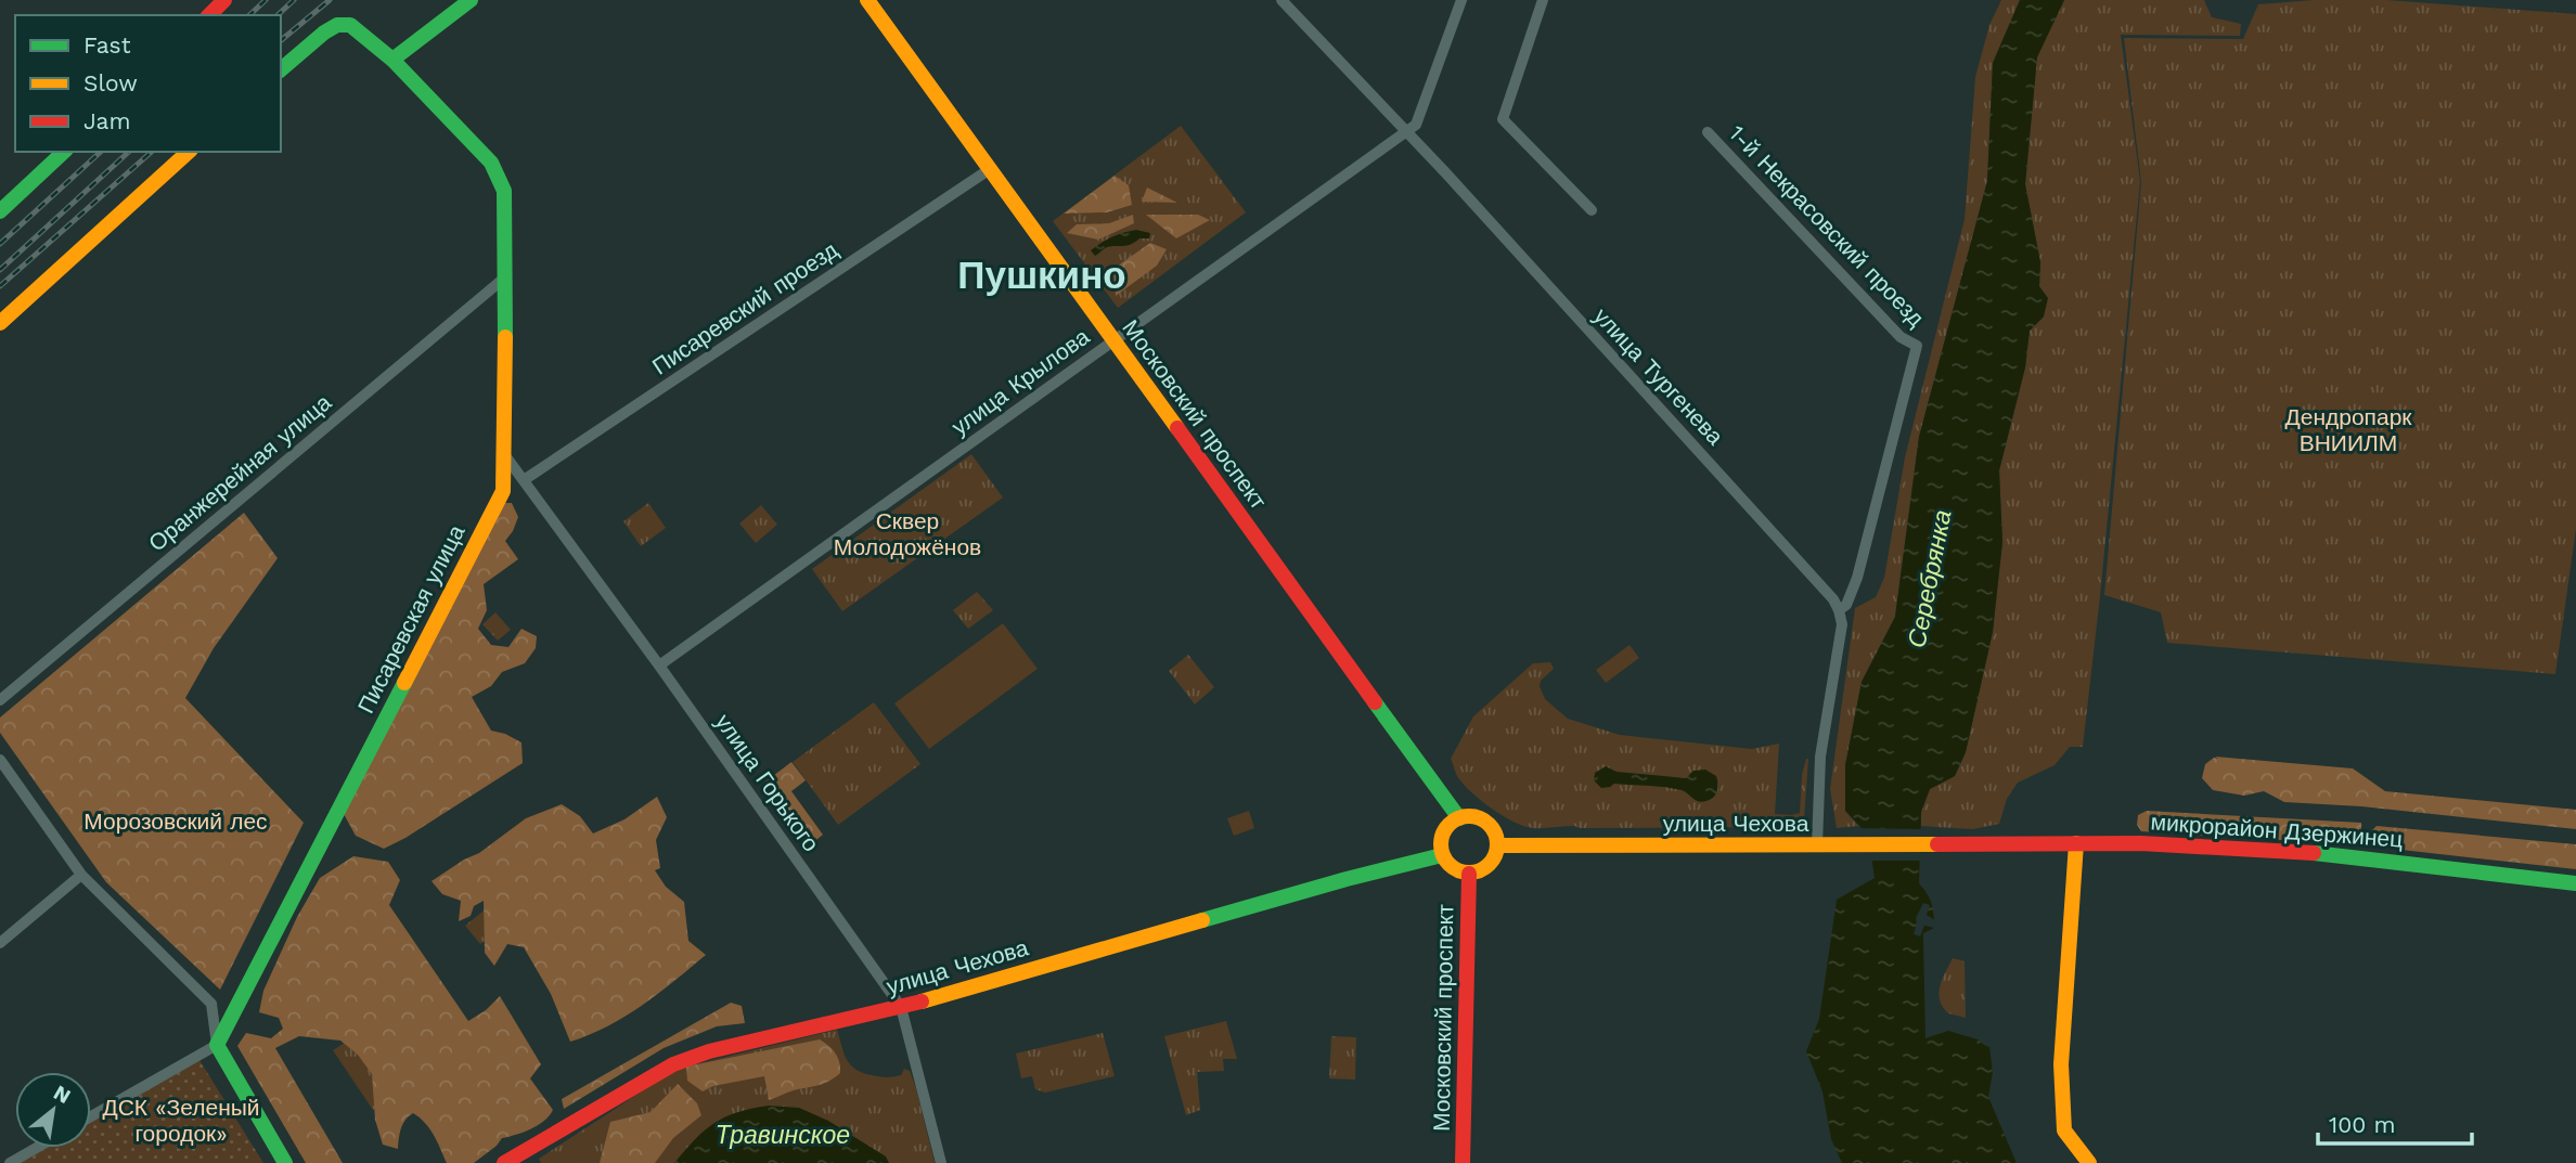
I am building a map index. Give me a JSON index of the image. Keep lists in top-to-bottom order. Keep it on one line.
{"streets":{"street":["1-й Некрасовский проезд","Писаревский проезд","улица Тургенева","улица Крылова","Московский проспект","Оранжерейная улица","Писаревская улица","улица Горького","улица Чехова","микрорайон Дзержинец"]},"crossings":[["1-й Некрасовский проезд","улица Тургенева"],["Писаревский проезд","Московский проспект"],["Писаревский проезд","улица Горького"],["улица Тургенева","улица Крылова"],["улица Крылова","Московский проспект"],["улица Крылова","улица Горького"],["Московский проспект","улица Чехова"],["Оранжерейная улица","Писаревская улица"],["Писаревская улица","улица Горького"],["улица Горького","улица Чехова"],["улица Чехова","микрорайон Дзержинец"]],"districts":["Пушкино"],"water":["Серебрянка","Травинское"],"parks":["Дендропарк ВНИИЛМ","Сквер Молодожёнов","Морозовский лес","ДСК «Зеленый городок»"],"legend":["Fast","Slow","Jam"],"scale_bar":"100 m","north":"top right"}
